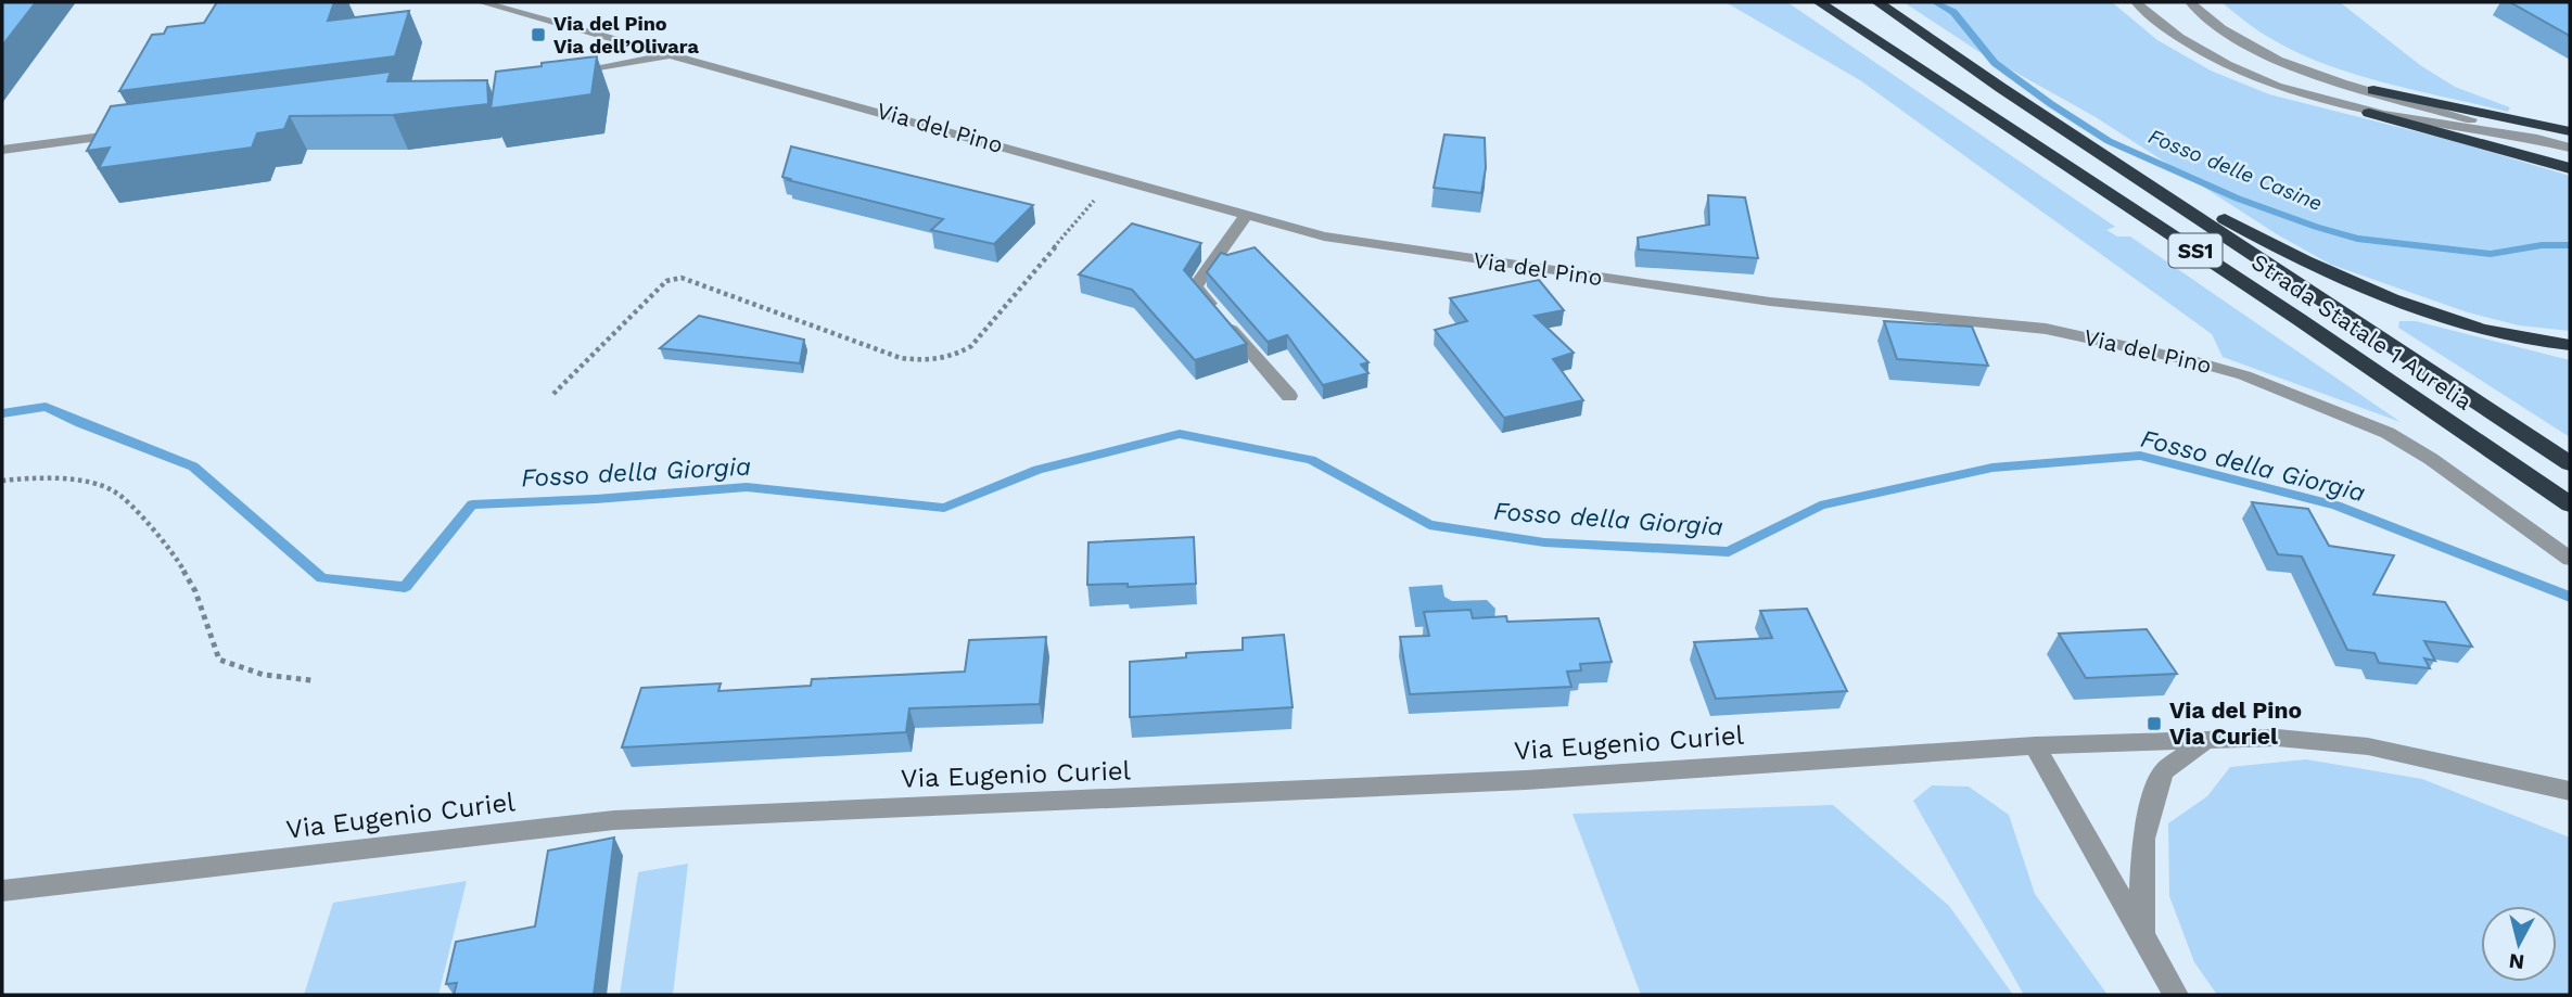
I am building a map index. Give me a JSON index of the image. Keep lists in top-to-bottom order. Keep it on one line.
{"streets":{"highway":["SS1","Strada Statale 1 Aurelia"],"street":["Via del Pino","Via Eugenio Curiel"]},"water":["Fosso delle Casine","Fosso della Giorgia"],"places":{"transit":["Via del Pino Via dell’Olivara","Via del Pino Via Curiel"]},"north":"bottom"}
